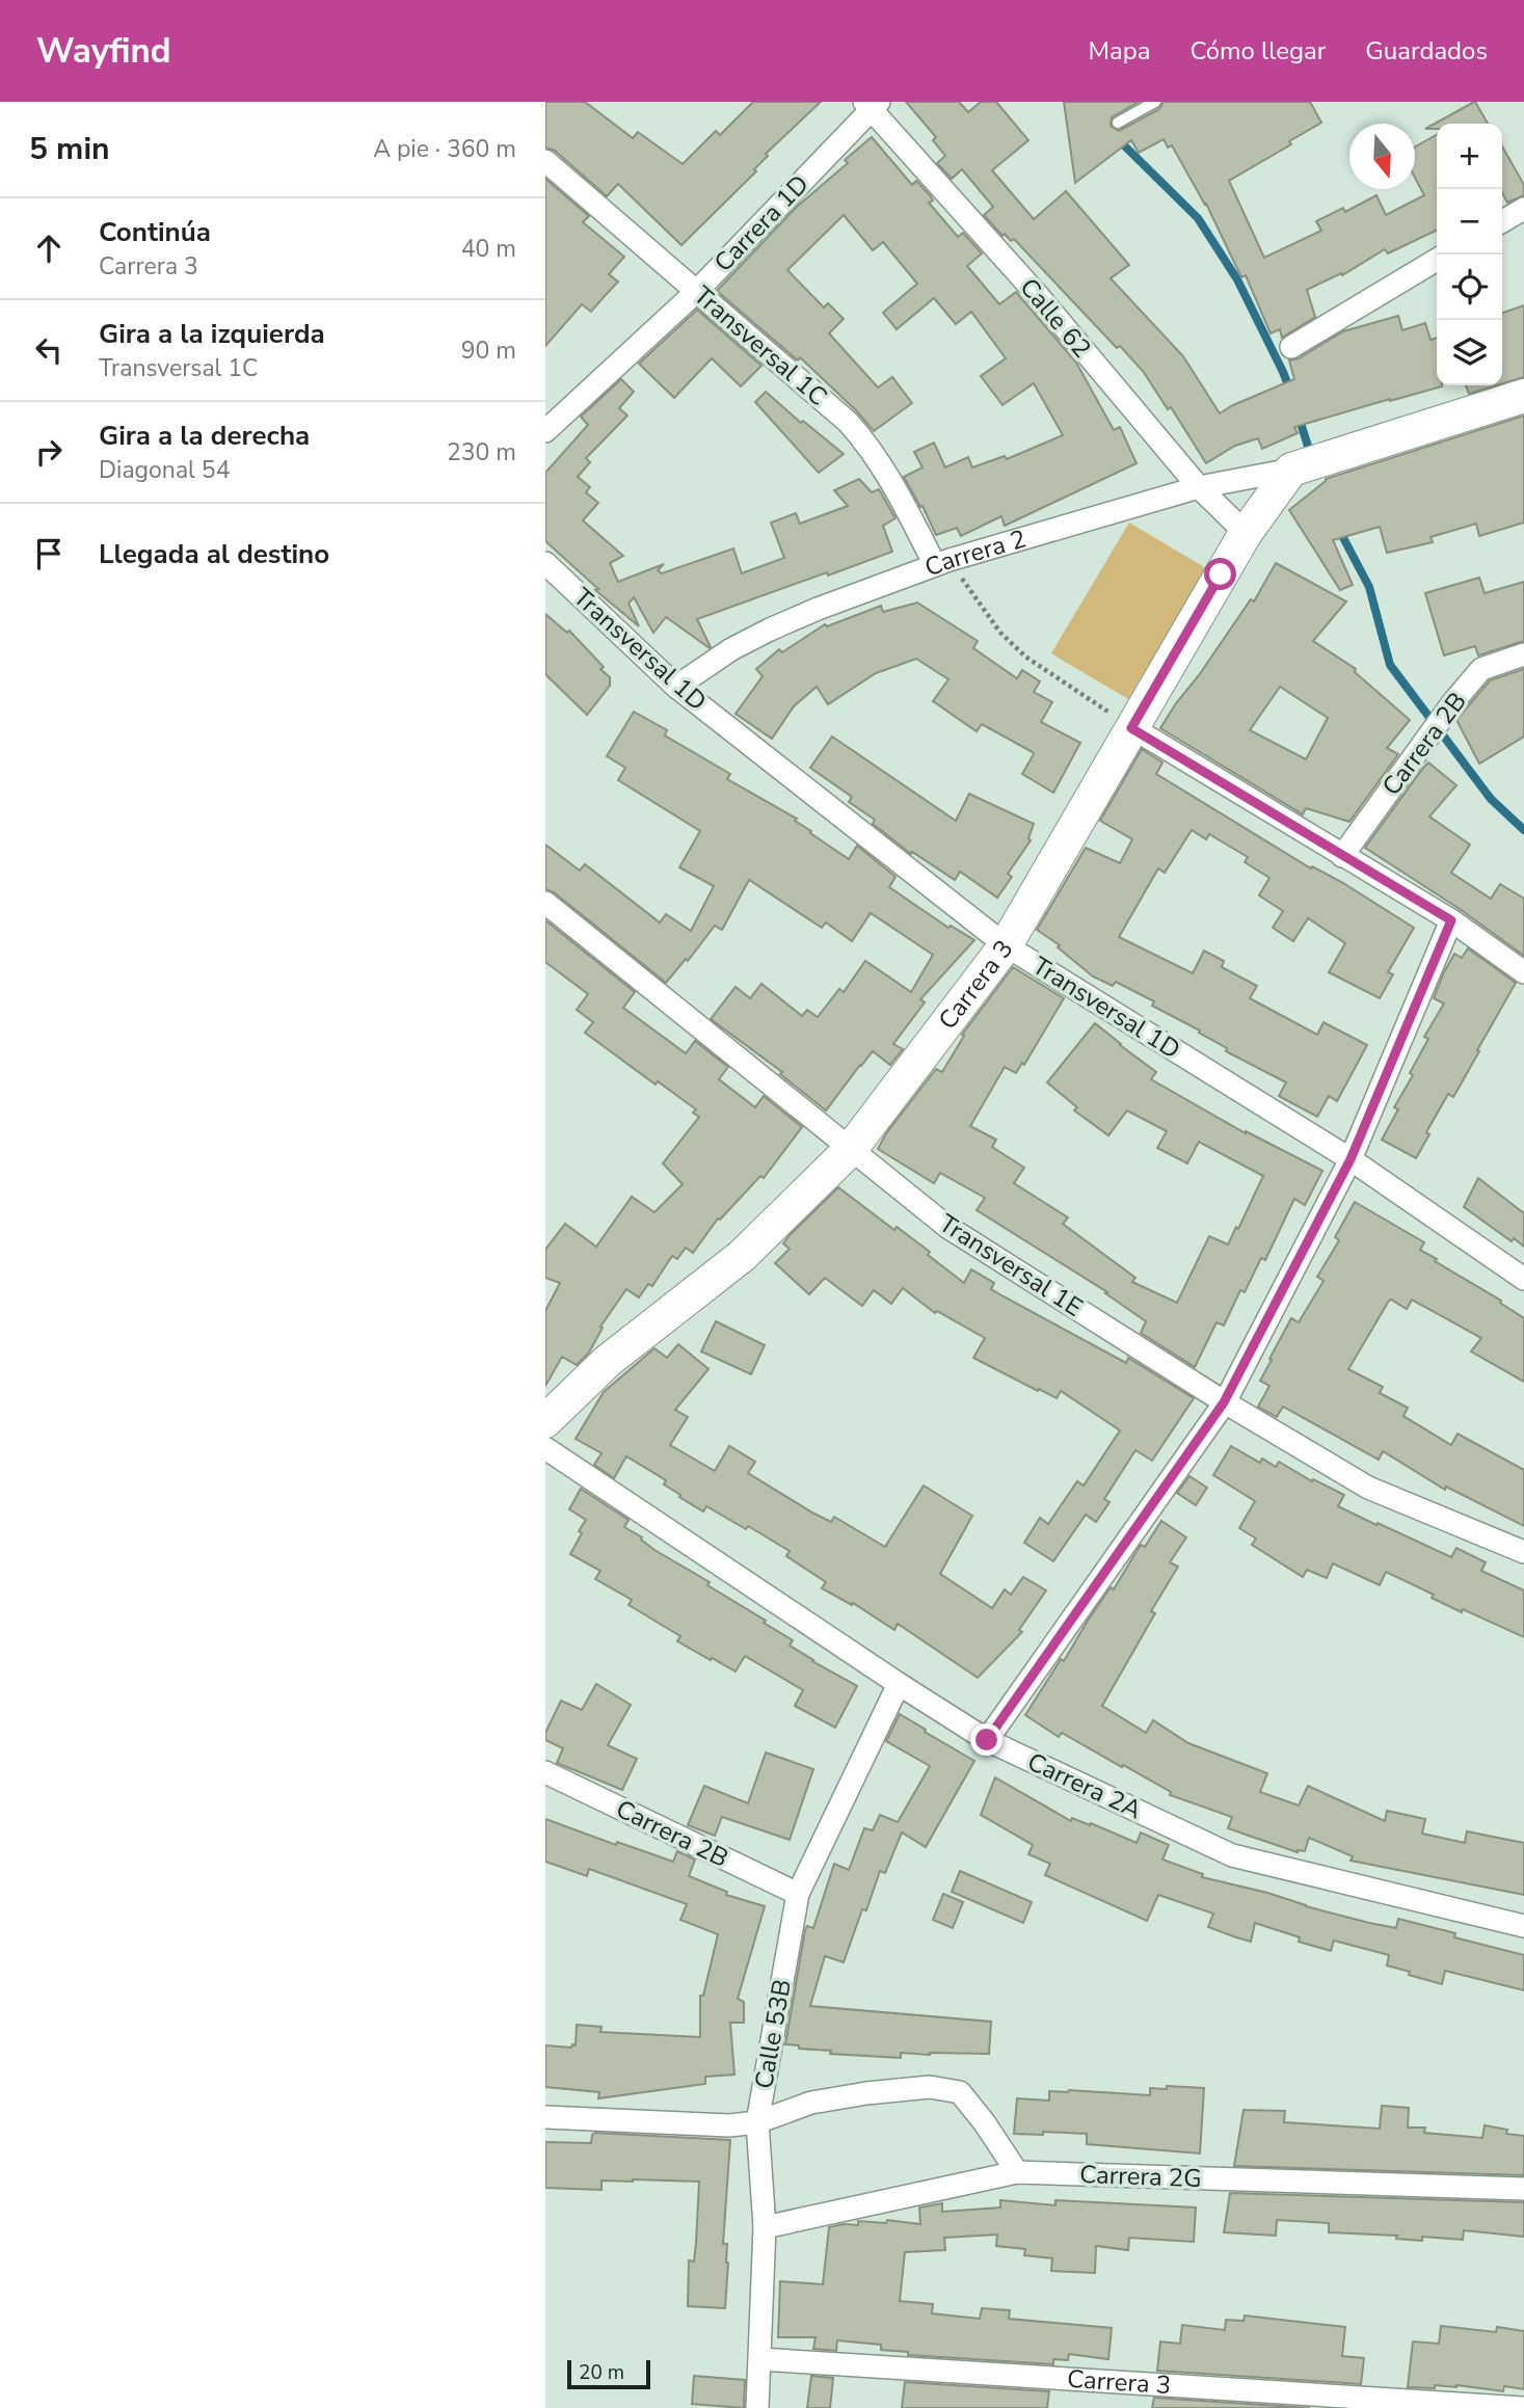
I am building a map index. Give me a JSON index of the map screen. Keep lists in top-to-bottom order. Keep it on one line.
{"streets":{"street":["Carrera 1D","Calle 62","Transversal 1C","Carrera 2","Transversal 1D","Carrera 2B","Carrera 3","Transversal 1E","Carrera 2A","Calle 53B","Carrera 2G"]},"crossings":[["Carrera 1D","Calle 62"],["Carrera 1D","Transversal 1C"],["Calle 62","Carrera 2"],["Calle 62","Carrera 3"],["Transversal 1C","Carrera 2"],["Carrera 2","Transversal 1D"],["Carrera 2","Carrera 3"],["Transversal 1D","Carrera 3"],["Carrera 2B","Calle 53B"],["Carrera 3","Transversal 1E"],["Carrera 3","Calle 53B"],["Carrera 2A","Calle 53B"],["Calle 53B","Carrera 2G"]],"scale_bar":"20 m","north":"bottom","page":{"header":"Wayfind","nav":["Mapa","Cómo llegar","Guardados"],"heading":["5 min","A pie · 360 m"],"map_buttons":["+","−"],"list":[["Continúa","Carrera 3","40 m"],["Gira a la izquierda","Transversal 1C","90 m"],["Gira a la derecha","Diagonal 54","230 m"],"Llegada al destino"],"scale":"20 m"}}
